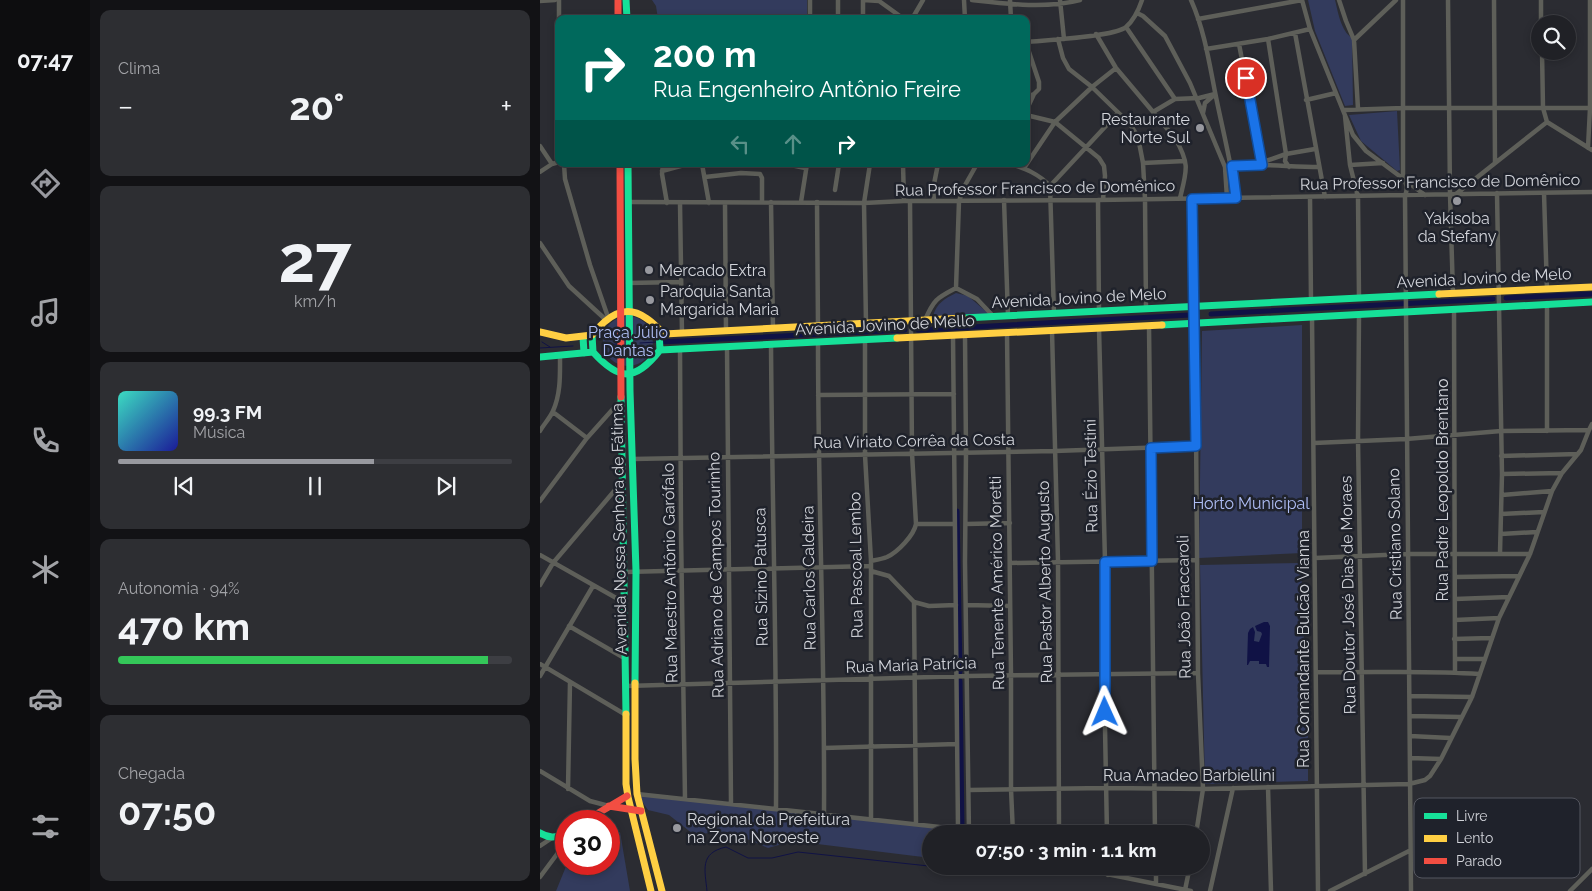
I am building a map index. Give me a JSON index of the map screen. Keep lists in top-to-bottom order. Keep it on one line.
{"streets":{"main road":["Avenida Jovino de Melo","Avenida Jovino de Mello","Avenida Nossa Senhora de Fátima"],"street":["Rua Professor Francisco de Domênico","Rua Viriato Corrêa da Costa","Rua Ézio Testini","Rua Padre Leopoldo Brentano","Rua Cristiano Solano","Rua Pascoal Lembo","Rua Maestro Antônio Garófalo","Rua Adriano de Campos Tourinho","Rua Sizino Patusca","Rua Carlos Caldeira","Rua Pastor Alberto Augusto","Rua Tenente Américo Moretti","Rua Doutor José Dias de Moraes","Rua João Fraccaroli","Rua Comandante Bulcão Vianna","Rua Maria Patrícia","Rua Amadeo Barbiellini"]},"crossings":[["Rua Professor Francisco de Domênico","Avenida Nossa Senhora de Fátima"],["Rua Professor Francisco de Domênico","Rua Cristiano Solano"],["Rua Professor Francisco de Domênico","Rua João Fraccaroli"],["Avenida Jovino de Melo","Rua Cristiano Solano"],["Avenida Jovino de Melo","Rua João Fraccaroli"],["Avenida Jovino de Mello","Rua Ézio Testini"],["Avenida Jovino de Mello","Rua Padre Leopoldo Brentano"],["Avenida Jovino de Mello","Rua Cristiano Solano"],["Avenida Jovino de Mello","Rua Pascoal Lembo"],["Avenida Jovino de Mello","Rua Maestro Antônio Garófalo"],["Avenida Jovino de Mello","Rua Adriano de Campos Tourinho"],["Avenida Jovino de Mello","Rua Sizino Patusca"],["Avenida Jovino de Mello","Rua Carlos Caldeira"],["Avenida Jovino de Mello","Rua Pastor Alberto Augusto"],["Avenida Jovino de Mello","Rua Tenente Américo Moretti"],["Avenida Jovino de Mello","Rua Doutor José Dias de Moraes"],["Avenida Jovino de Mello","Rua João Fraccaroli"],["Avenida Jovino de Mello","Rua Comandante Bulcão Vianna"],["Rua Viriato Corrêa da Costa","Rua Ézio Testini"],["Rua Viriato Corrêa da Costa","Avenida Nossa Senhora de Fátima"],["Rua Viriato Corrêa da Costa","Rua Pascoal Lembo"],["Rua Viriato Corrêa da Costa","Rua Maestro Antônio Garófalo"],["Rua Viriato Corrêa da Costa","Rua Adriano de Campos Tourinho"],["Rua Viriato Corrêa da Costa","Rua Sizino Patusca"],["Rua Viriato Corrêa da Costa","Rua Carlos Caldeira"],["Rua Viriato Corrêa da Costa","Rua Pastor Alberto Augusto"],["Rua Viriato Corrêa da Costa","Rua Tenente Américo Moretti"],["Rua Viriato Corrêa da Costa","Rua João Fraccaroli"],["Rua Ézio Testini","Rua Maria Patrícia"],["Rua Ézio Testini","Rua Amadeo Barbiellini"],["Avenida Nossa Senhora de Fátima","Rua Maria Patrícia"],["Rua Cristiano Solano","Rua Amadeo Barbiellini"],["Rua Pascoal Lembo","Rua Maria Patrícia"],["Rua Maestro Antônio Garófalo","Rua Maria Patrícia"],["Rua Adriano de Campos Tourinho","Rua Maria Patrícia"],["Rua Sizino Patusca","Rua Maria Patrícia"],["Rua Carlos Caldeira","Rua Maria Patrícia"],["Rua Pastor Alberto Augusto","Rua Maria Patrícia"],["Rua Pastor Alberto Augusto","Rua Amadeo Barbiellini"],["Rua Tenente Américo Moretti","Rua Maria Patrícia"],["Rua Tenente Américo Moretti","Rua Amadeo Barbiellini"],["Rua Doutor José Dias de Moraes","Rua Amadeo Barbiellini"],["Rua João Fraccaroli","Rua Maria Patrícia"],["Rua João Fraccaroli","Rua Amadeo Barbiellini"],["Rua Comandante Bulcão Vianna","Rua Amadeo Barbiellini"]],"parks":["Praça Júlio Dantas","Horto Municipal"],"places":["Restaurante Norte Sul","Yakisoba da Stefany","Mercado Extra","Paróquia Santa Margarida Maria","Regional da Prefeitura na Zona Noroeste"],"legend":["Livre","Lento","Parado"],"page":{"tabs":"07:47","tile":["Clima",["27","km/h"],["Autonomia · 94%","470 km"],["Chegada","07:50"]],"turn":["200 m","Rua Engenheiro Antônio Freire"],"heat":["−","20°","+"],"song":["99.3 FM","Música"],"limit":"30","trip":"07:50 · 3 min · 1.1 km"}}
